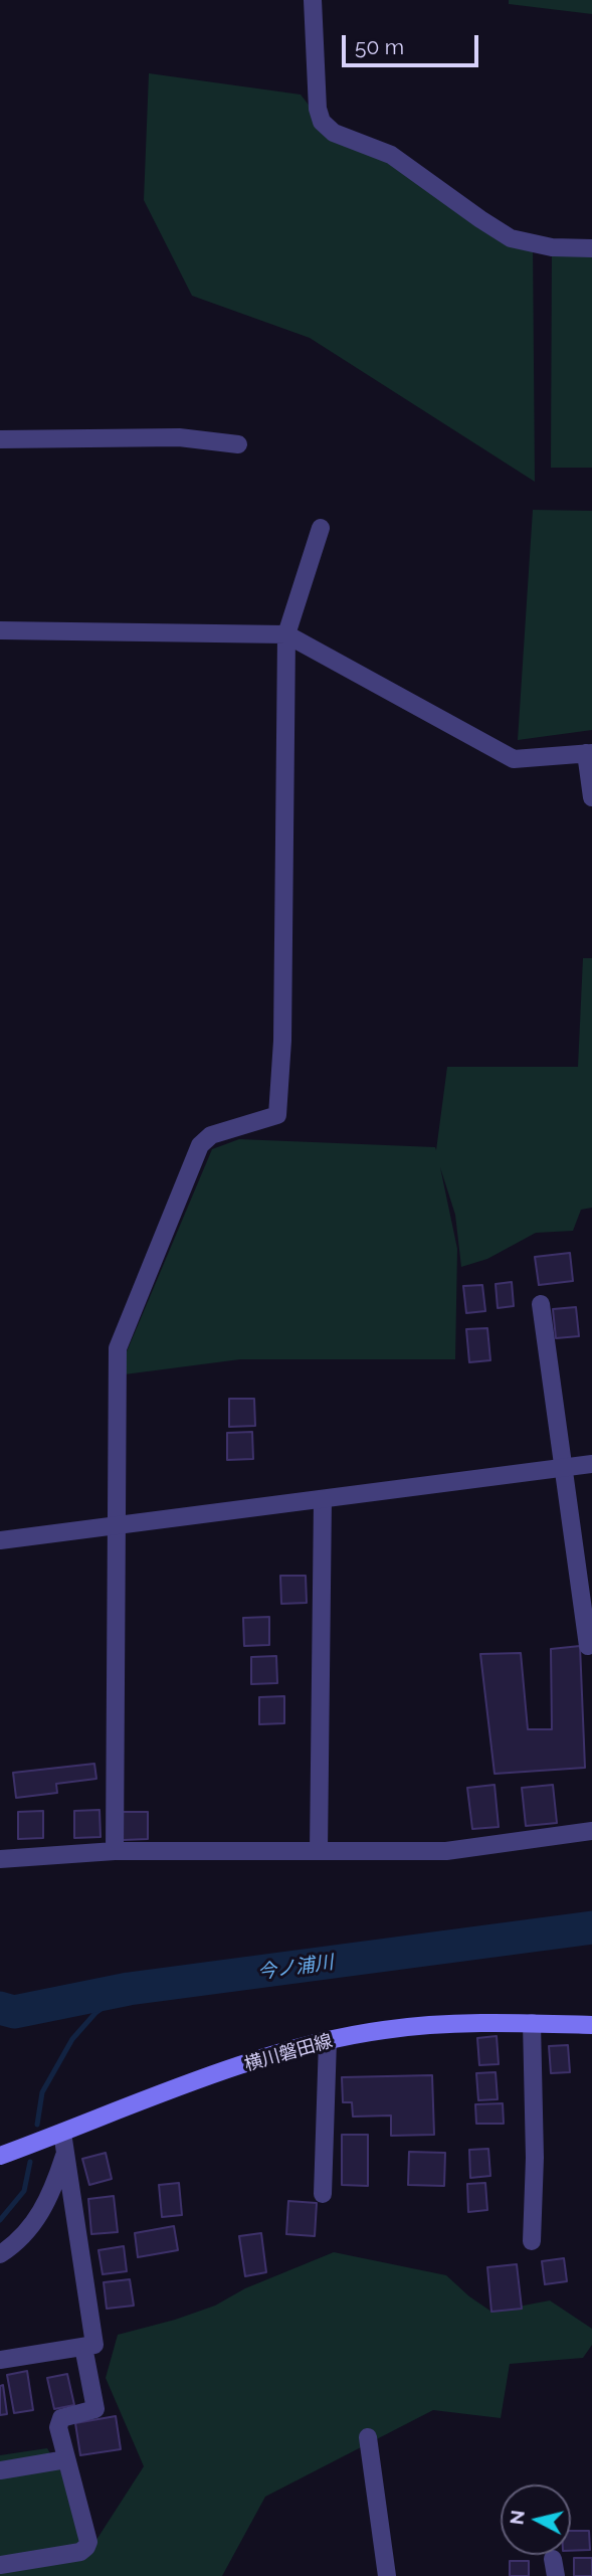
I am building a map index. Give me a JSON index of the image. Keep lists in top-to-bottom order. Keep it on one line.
{"streets":{"main road":["横川磐田線"]},"water":["今ノ浦川"],"scale_bar":"50 m","north":"left"}
